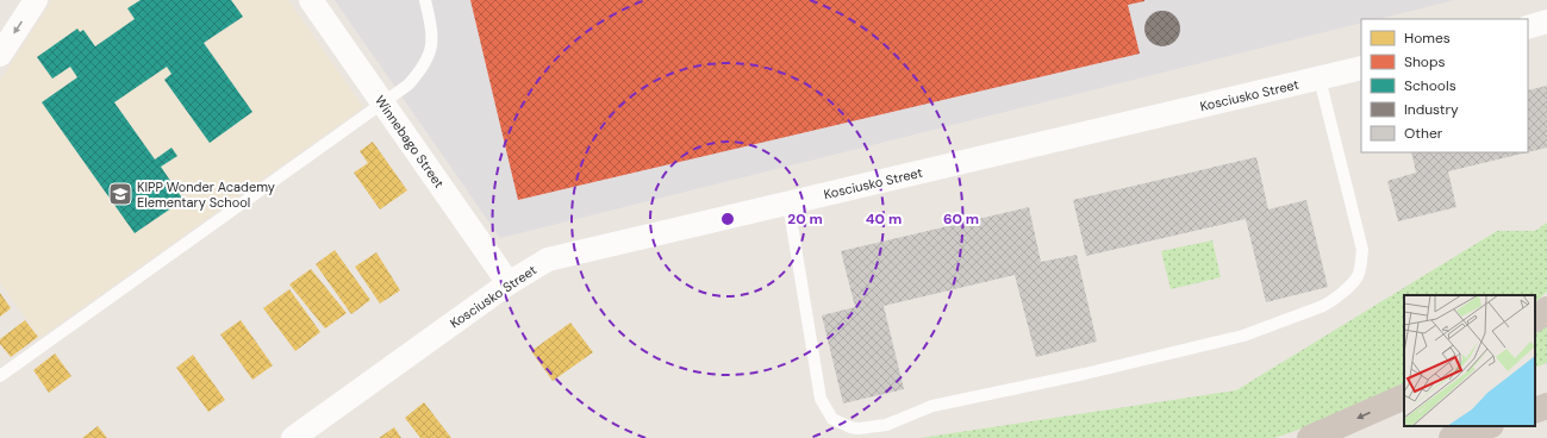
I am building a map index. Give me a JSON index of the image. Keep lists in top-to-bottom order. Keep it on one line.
{"streets":{"street":["Kosciusko Street","Winnebago Street"]},"crossings":[["Kosciusko Street","Winnebago Street"]],"places":{"school or university":["KIPP Wonder Academy Elementary School"]},"legend":["Homes","Shops","Schools","Industry","Other"],"rings":["20 m","40 m","60 m"]}
